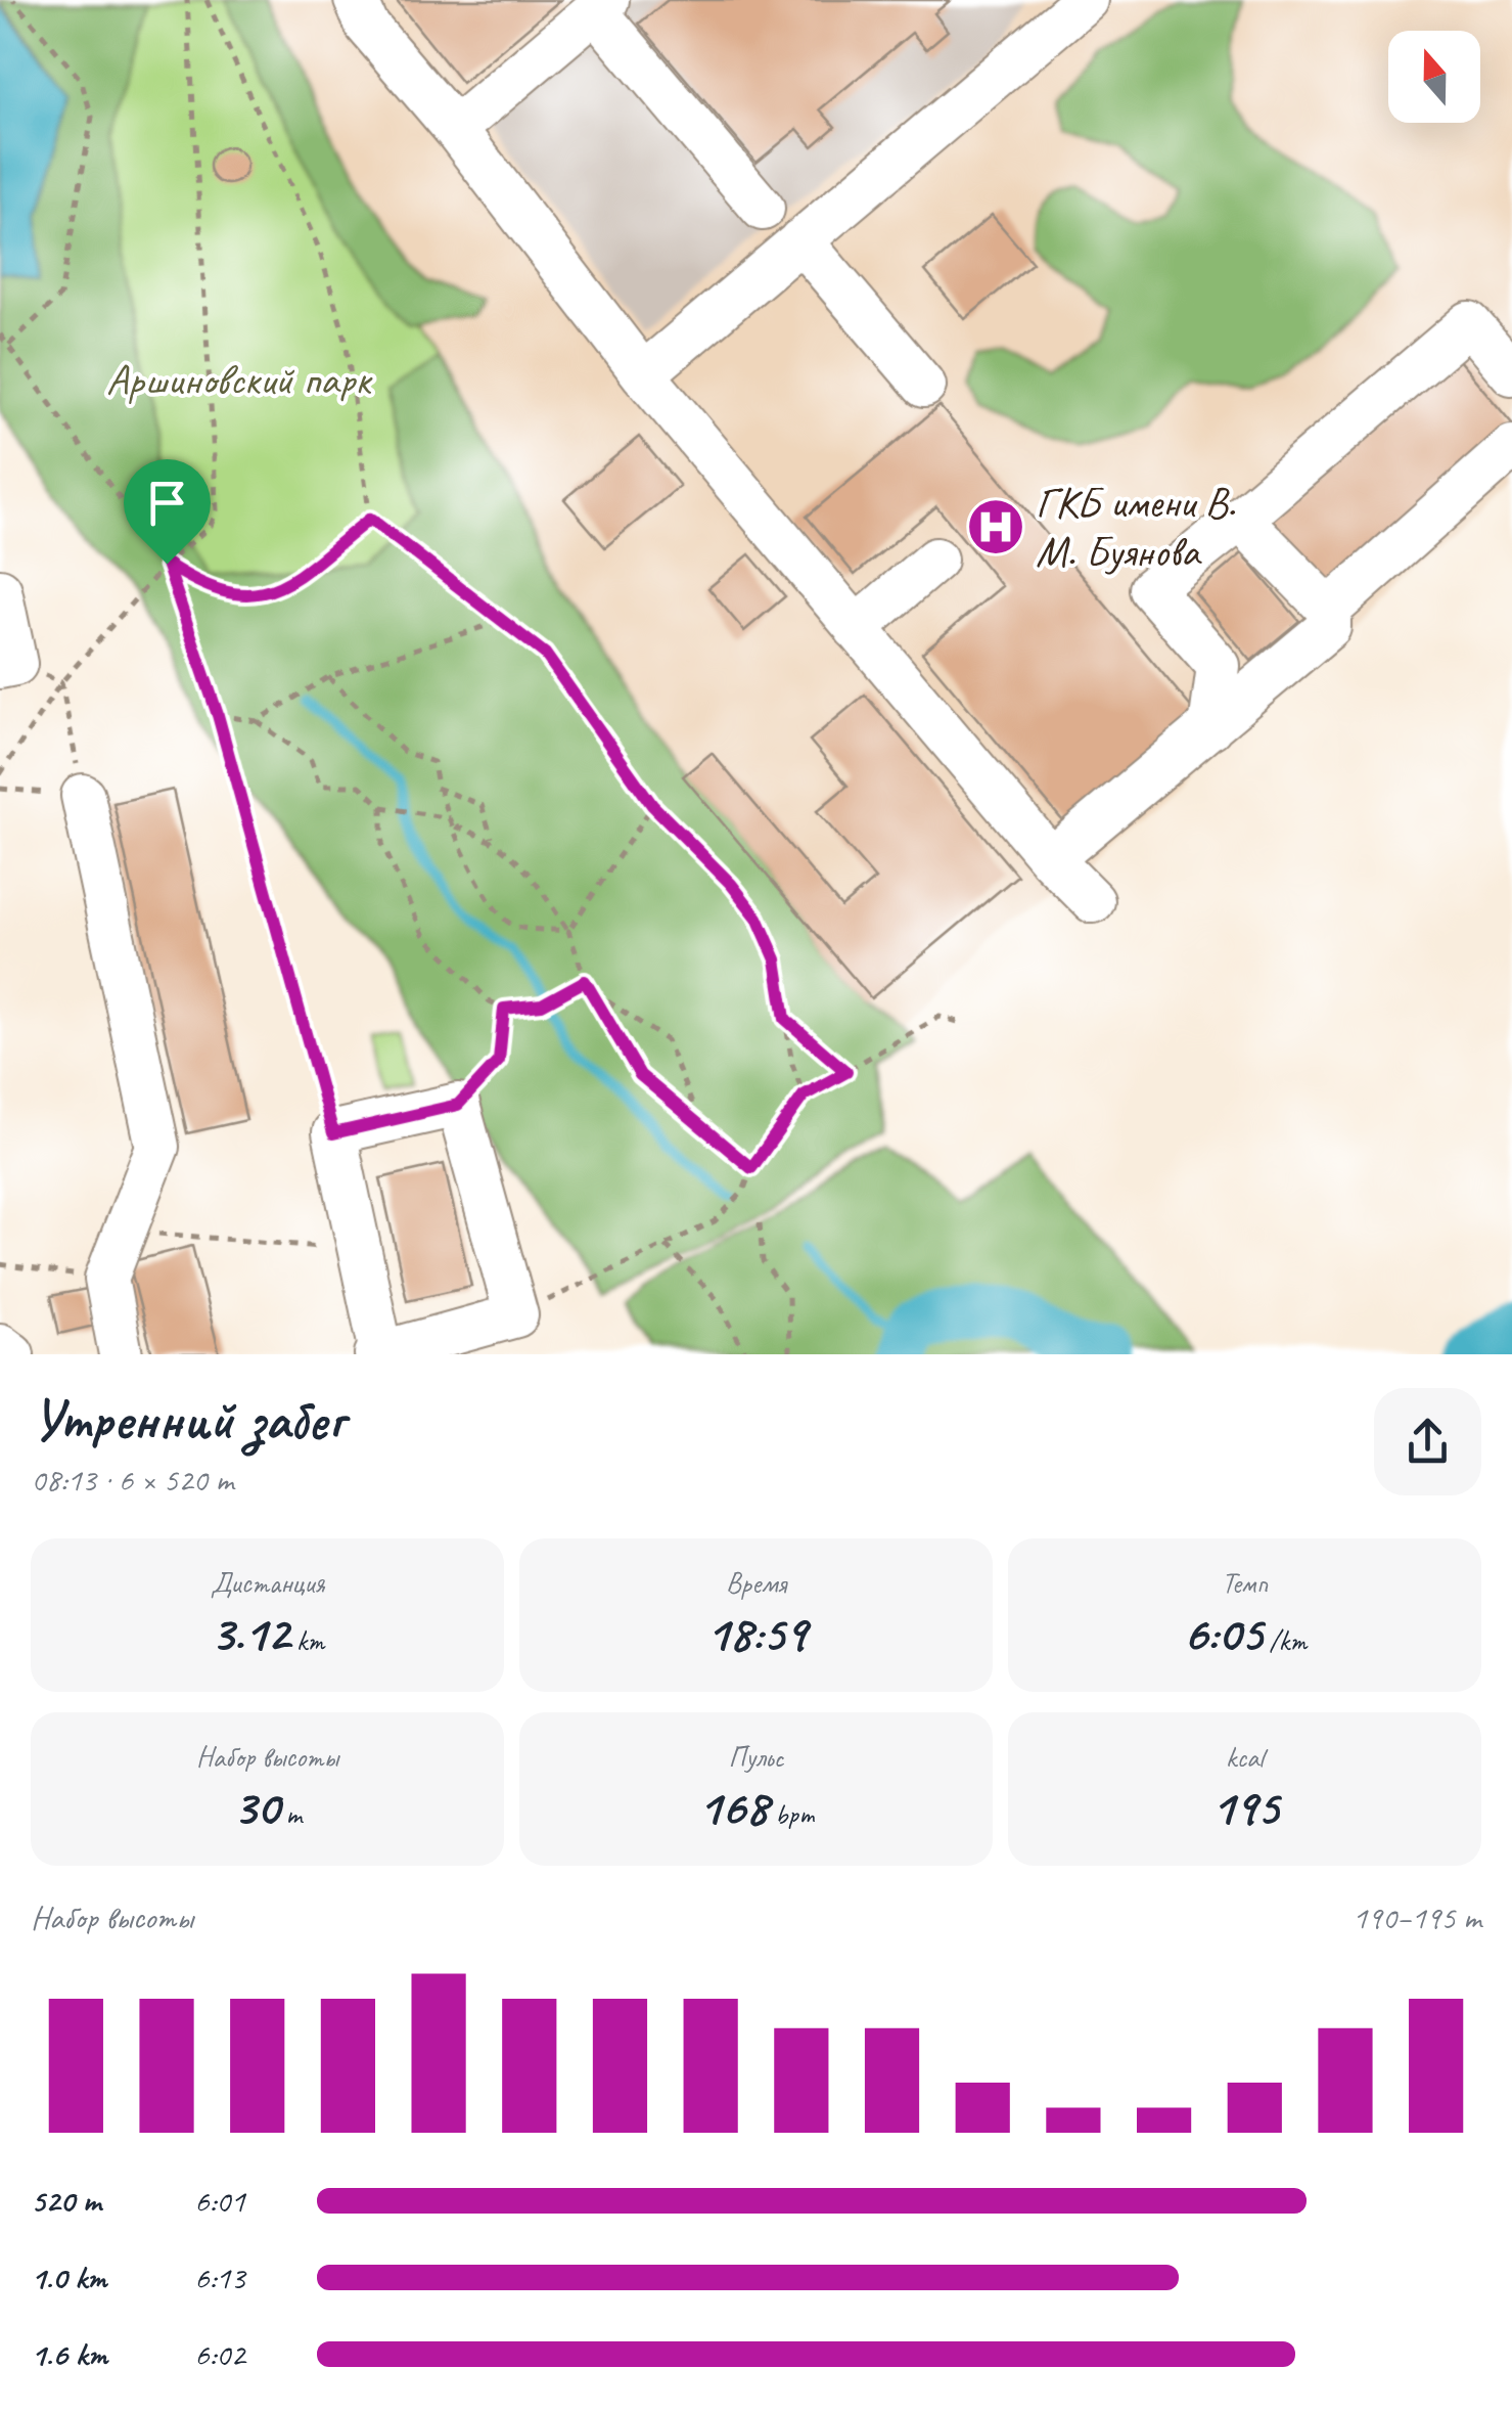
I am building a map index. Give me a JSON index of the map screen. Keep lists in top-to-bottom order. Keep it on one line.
{"parks":["Аршиновский парк"],"places":{"hospital":["ГКБ имени В. М. Буянова"]},"north":"top","page":{"heading":["Утренний забег","08:13 · 6 × 520 m"],"stats":[["Дистанция","3.12 km"],["Время","18:59"],["Темп","6:05 /km"],["Набор высоты","30 m"],["Пульс","168 bpm"],["kcal","195"]],"chart":["Набор высоты","190–195 m"],"list":[{"name":"520 m","note":"6:01"},{"name":"1.0 km","note":"6:13"},{"name":"1.6 km","note":"6:02"}]}}
